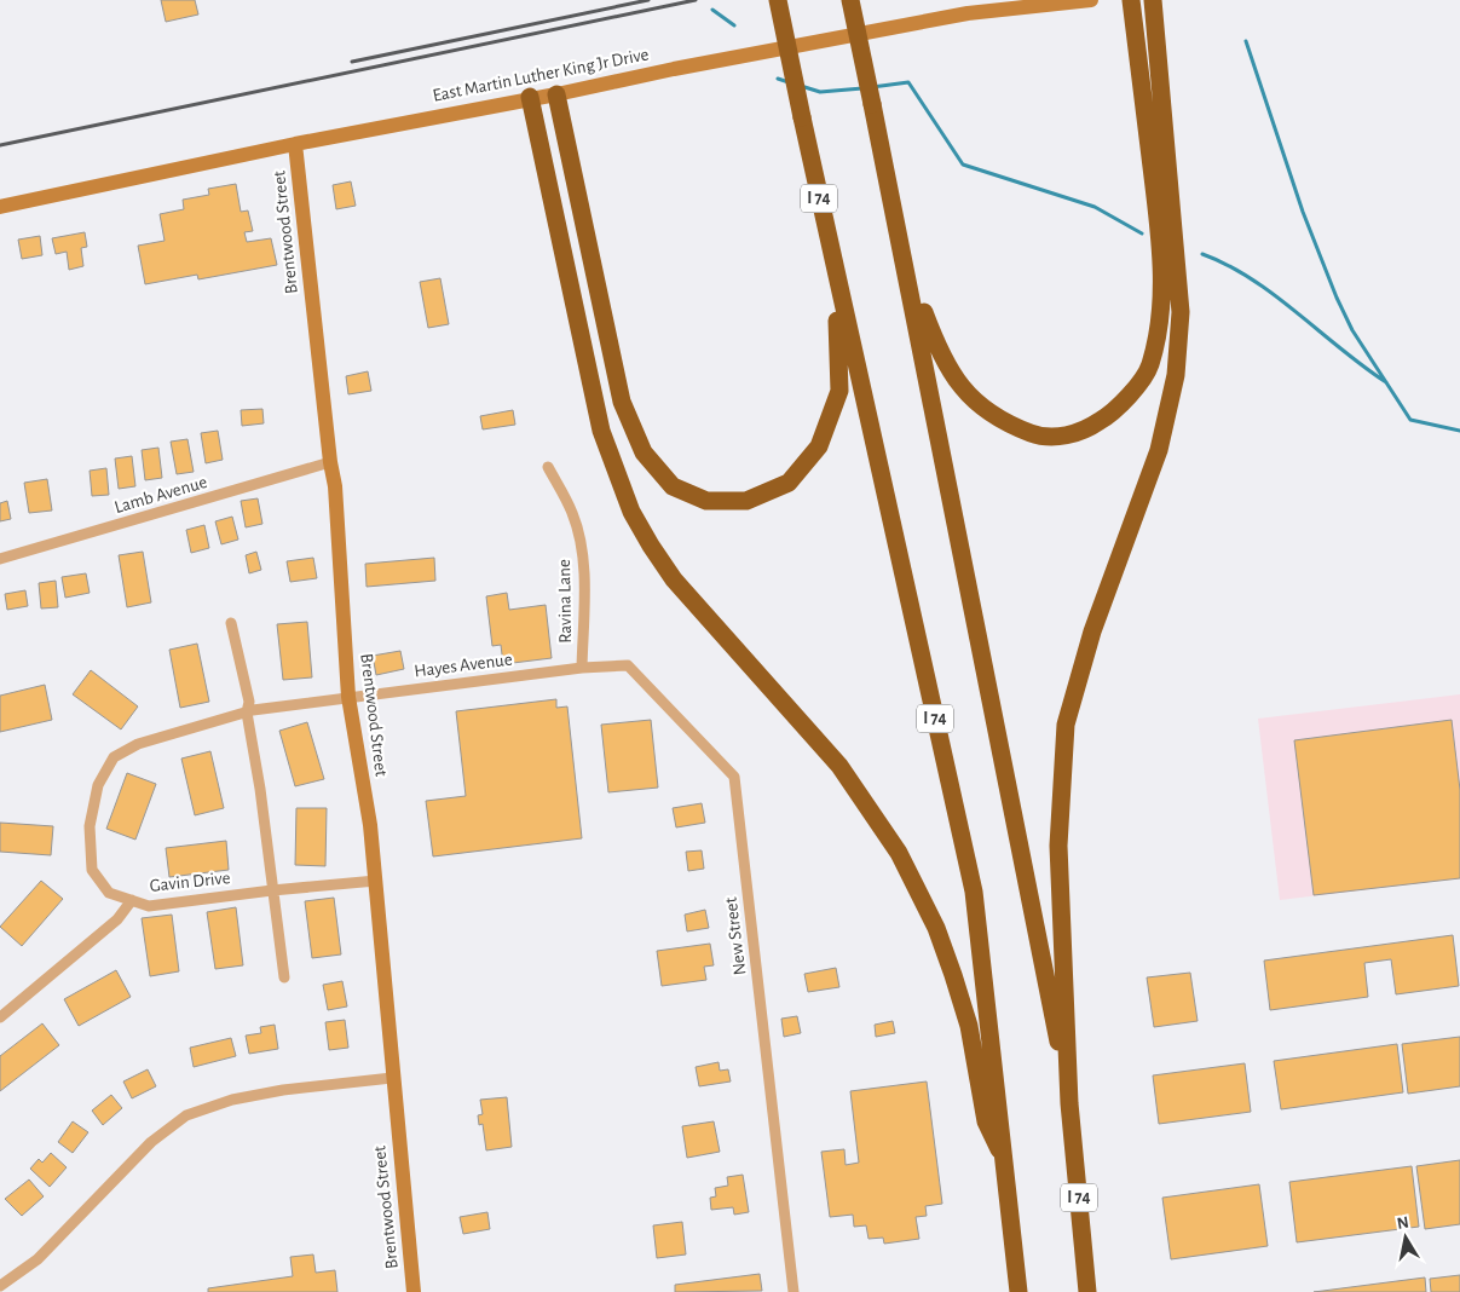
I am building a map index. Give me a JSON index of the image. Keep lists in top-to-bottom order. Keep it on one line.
{"streets":{"highway":["I 74"],"main road":["East Martin Luther King Jr Drive","Brentwood Street"],"street":["Lamb Avenue","Ravina Lane","Hayes Avenue","Gavin Drive","New Street"]},"crossings":[["East Martin Luther King Jr Drive","Brentwood Street"],["Brentwood Street","Lamb Avenue"],["Brentwood Street","Hayes Avenue"],["Brentwood Street","Gavin Drive"],["Ravina Lane","Hayes Avenue"],["Ravina Lane","New Street"],["Hayes Avenue","Gavin Drive"],["Hayes Avenue","New Street"]],"north":"top"}
